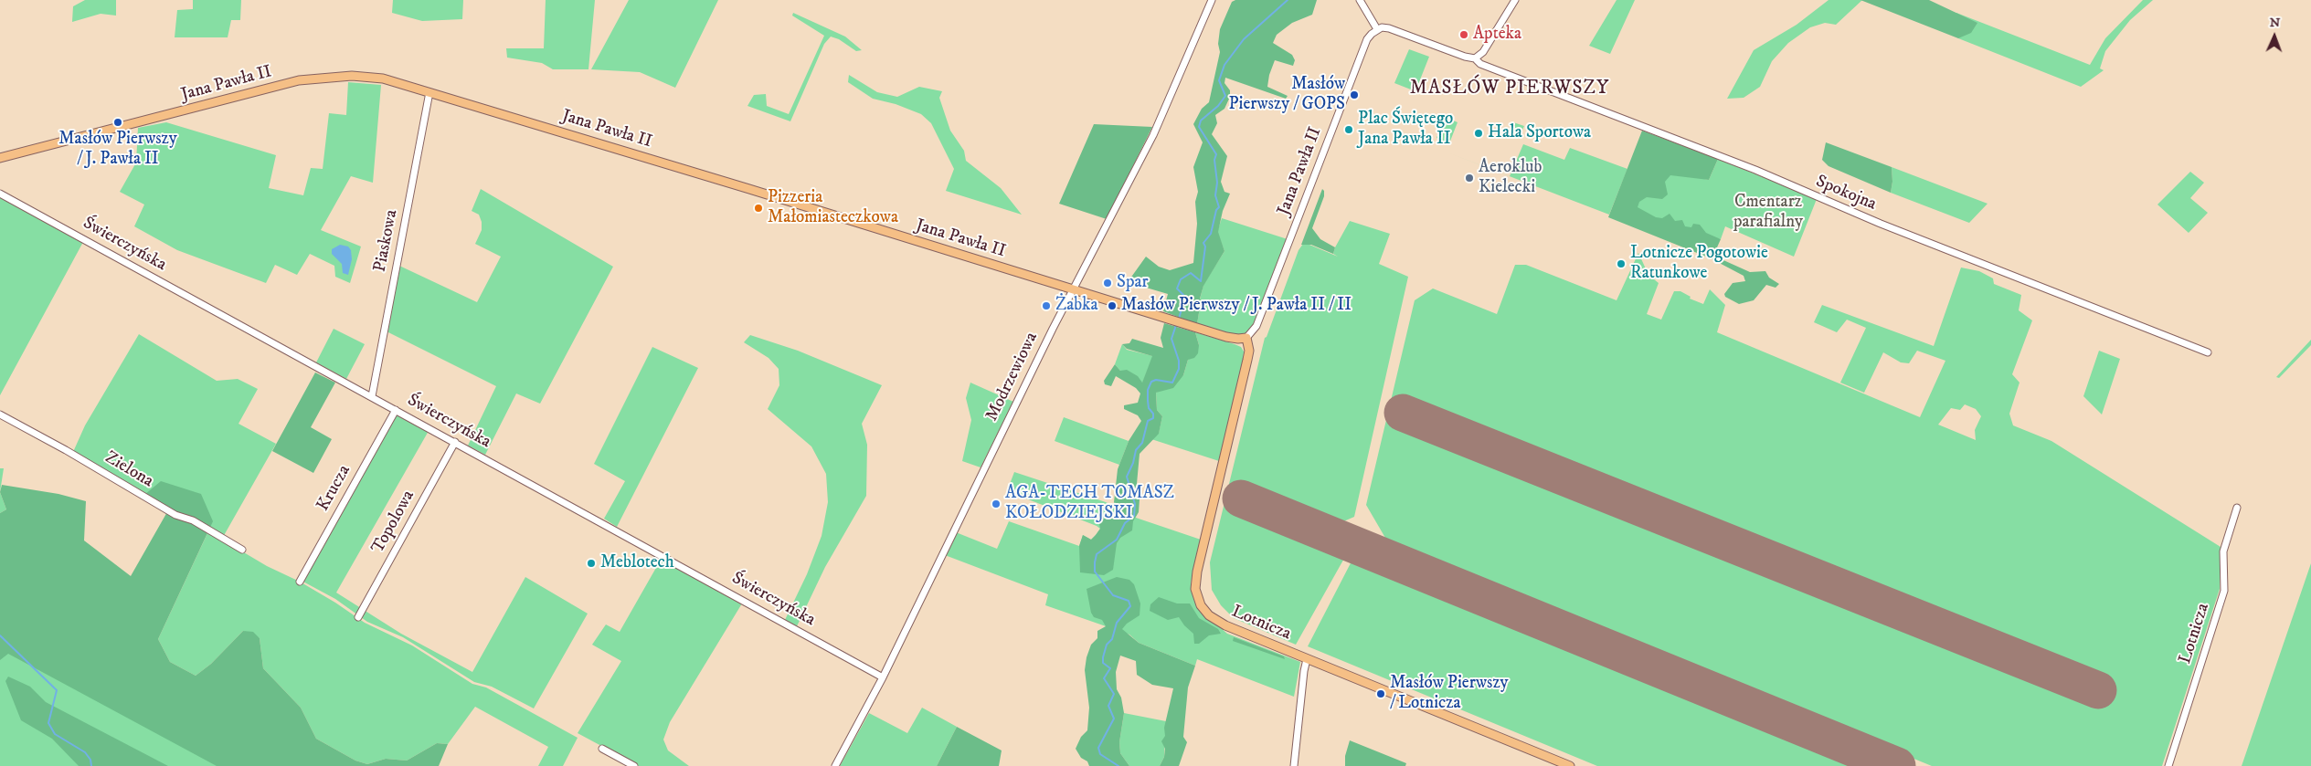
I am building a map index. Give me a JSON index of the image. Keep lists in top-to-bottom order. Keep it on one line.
{"streets":{"main road":["Jana Pawła II","Lotnicza"],"street":["Spokojna","Piaskowa","Świerczyńska","Modrzewiowa","Zielona","Krucza","Topolowa"]},"crossings":[["Jana Pawła II","Piaskowa"],["Jana Pawła II","Modrzewiowa"],["Jana Pawła II","Lotnicza"],["Piaskowa","Świerczyńska"],["Świerczyńska","Modrzewiowa"],["Świerczyńska","Krucza"],["Świerczyńska","Topolowa"]],"districts":["MASŁÓW PIERWSZY"],"parks":["Cmentarz parafialny"],"places":["Apteka","Masłów Pierwszy / GOPS","Masłów Pierwszy / J. Pawła II","Plac Świętego Jana Pawła II","Hala Sportowa","Aeroklub Kielecki","Pizzeria Małomiasteczkowa","Lotnicze Pogotowie Ratunkowe","Spar","Żabka","Masłów Pierwszy / J. Pawła II / II","AGA-TECH TOMASZ KOŁODZIEJSKI","Meblotech","Masłów Pierwszy / Lotnicza"],"north":"top"}
